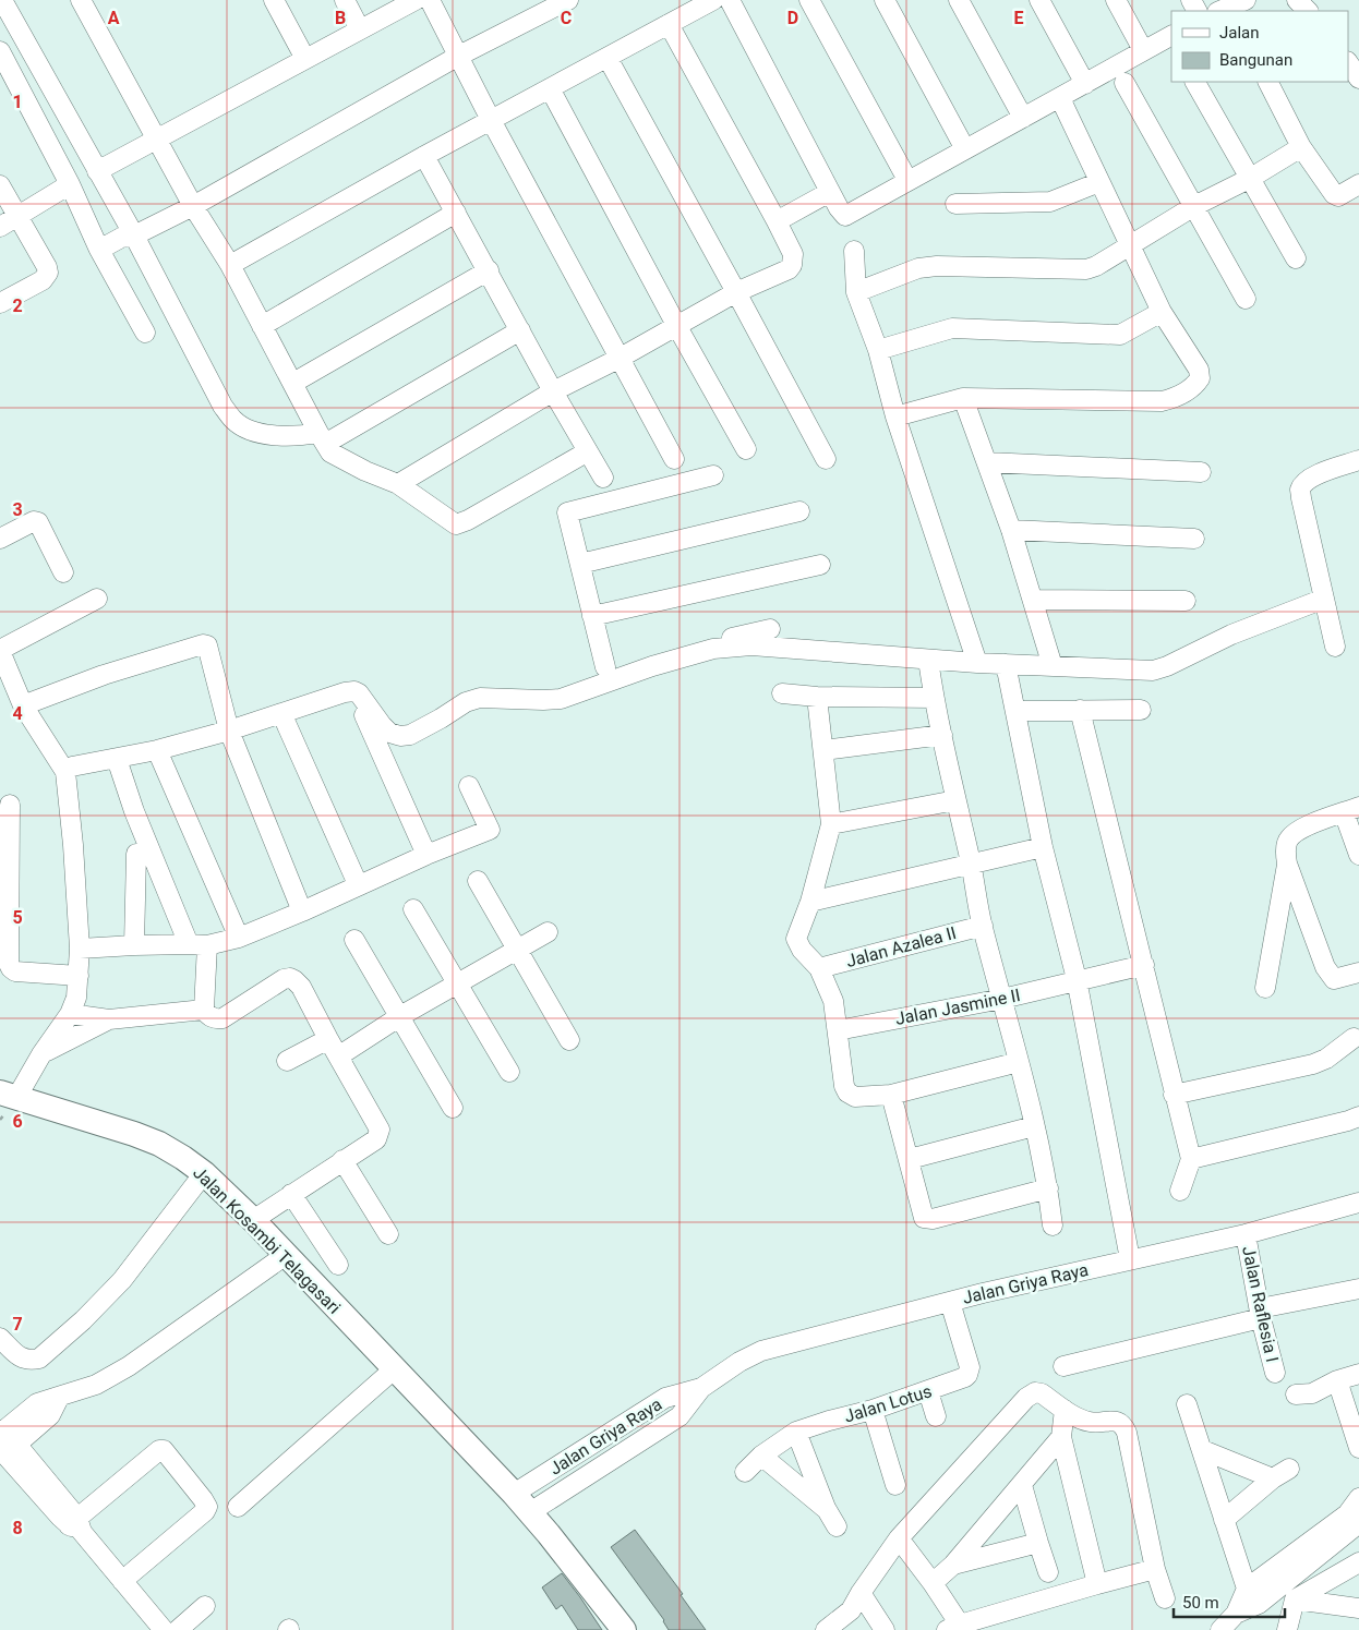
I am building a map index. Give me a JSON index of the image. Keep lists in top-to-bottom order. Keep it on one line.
{"streets":{"main road":["Jalan Kosambi Telagasari"],"street":["Jalan Azalea II","Jalan Jasmine II","Jalan Griya Raya","Jalan Raflesia I","Jalan Lotus"]},"crossings":[["Jalan Kosambi Telagasari","Jalan Griya Raya"],["Jalan Griya Raya","Jalan Raflesia I"],["Jalan Griya Raya","Jalan Lotus"]],"legend":["Jalan","Bangunan"],"scale_bar":"50 m","grid":{"columns":["A","B","C","D","E"],"rows":["1","2","3","4","5","6","7","8"]}}
